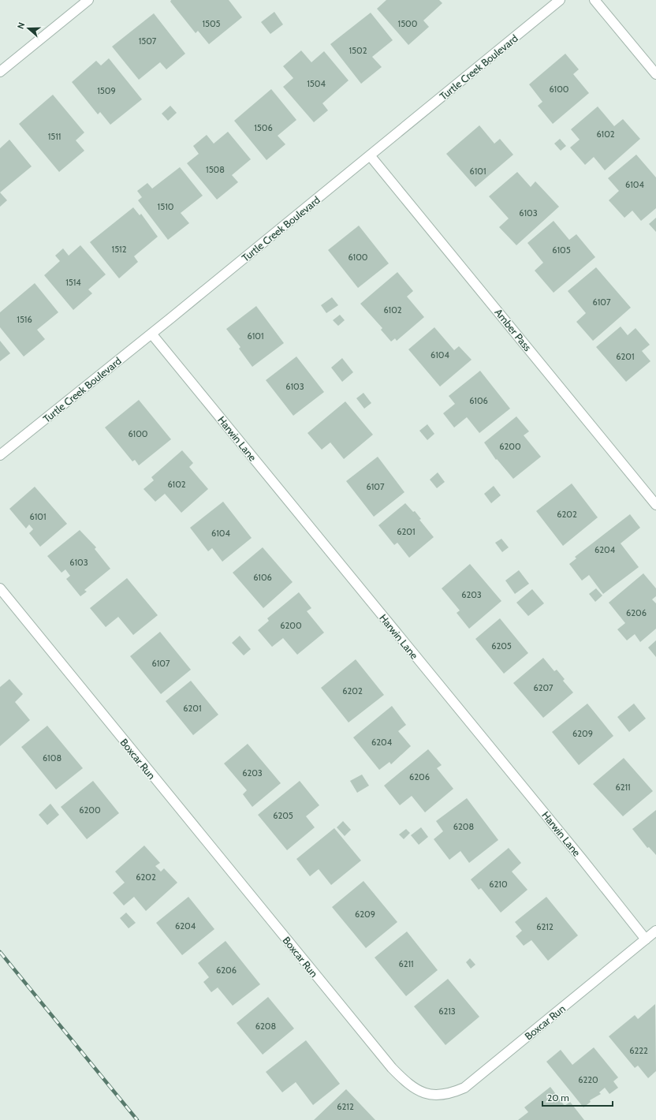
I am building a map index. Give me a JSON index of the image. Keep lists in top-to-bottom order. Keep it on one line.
{"streets":{"street":["Turtle Creek Boulevard","Amber Pass","Harwin Lane","Boxcar Run"]},"crossings":[["Turtle Creek Boulevard","Amber Pass"],["Turtle Creek Boulevard","Harwin Lane"],["Harwin Lane","Boxcar Run"]],"house_numbers":["1505","1500","1507","1502","1504","6100","1509","1506","6102","1511","1508","6101","6104","1510","6103","1512","6105","6100","1514","6107","6102","1516","6101","6104","6201","6103","6106","6100","6200","6102","6107","6202","6101","6201","6104","6204","6103","6106","6203","6206","6200","6205","6107","6207","6202","6201","6209","6204","6108","6203","6206","6211","6200","6205","6208","6202","6210","6209","6204","6212","6211","6206","6213","6208","6222","6220","6212"],"scale_bar":"20 m","north":"left"}
